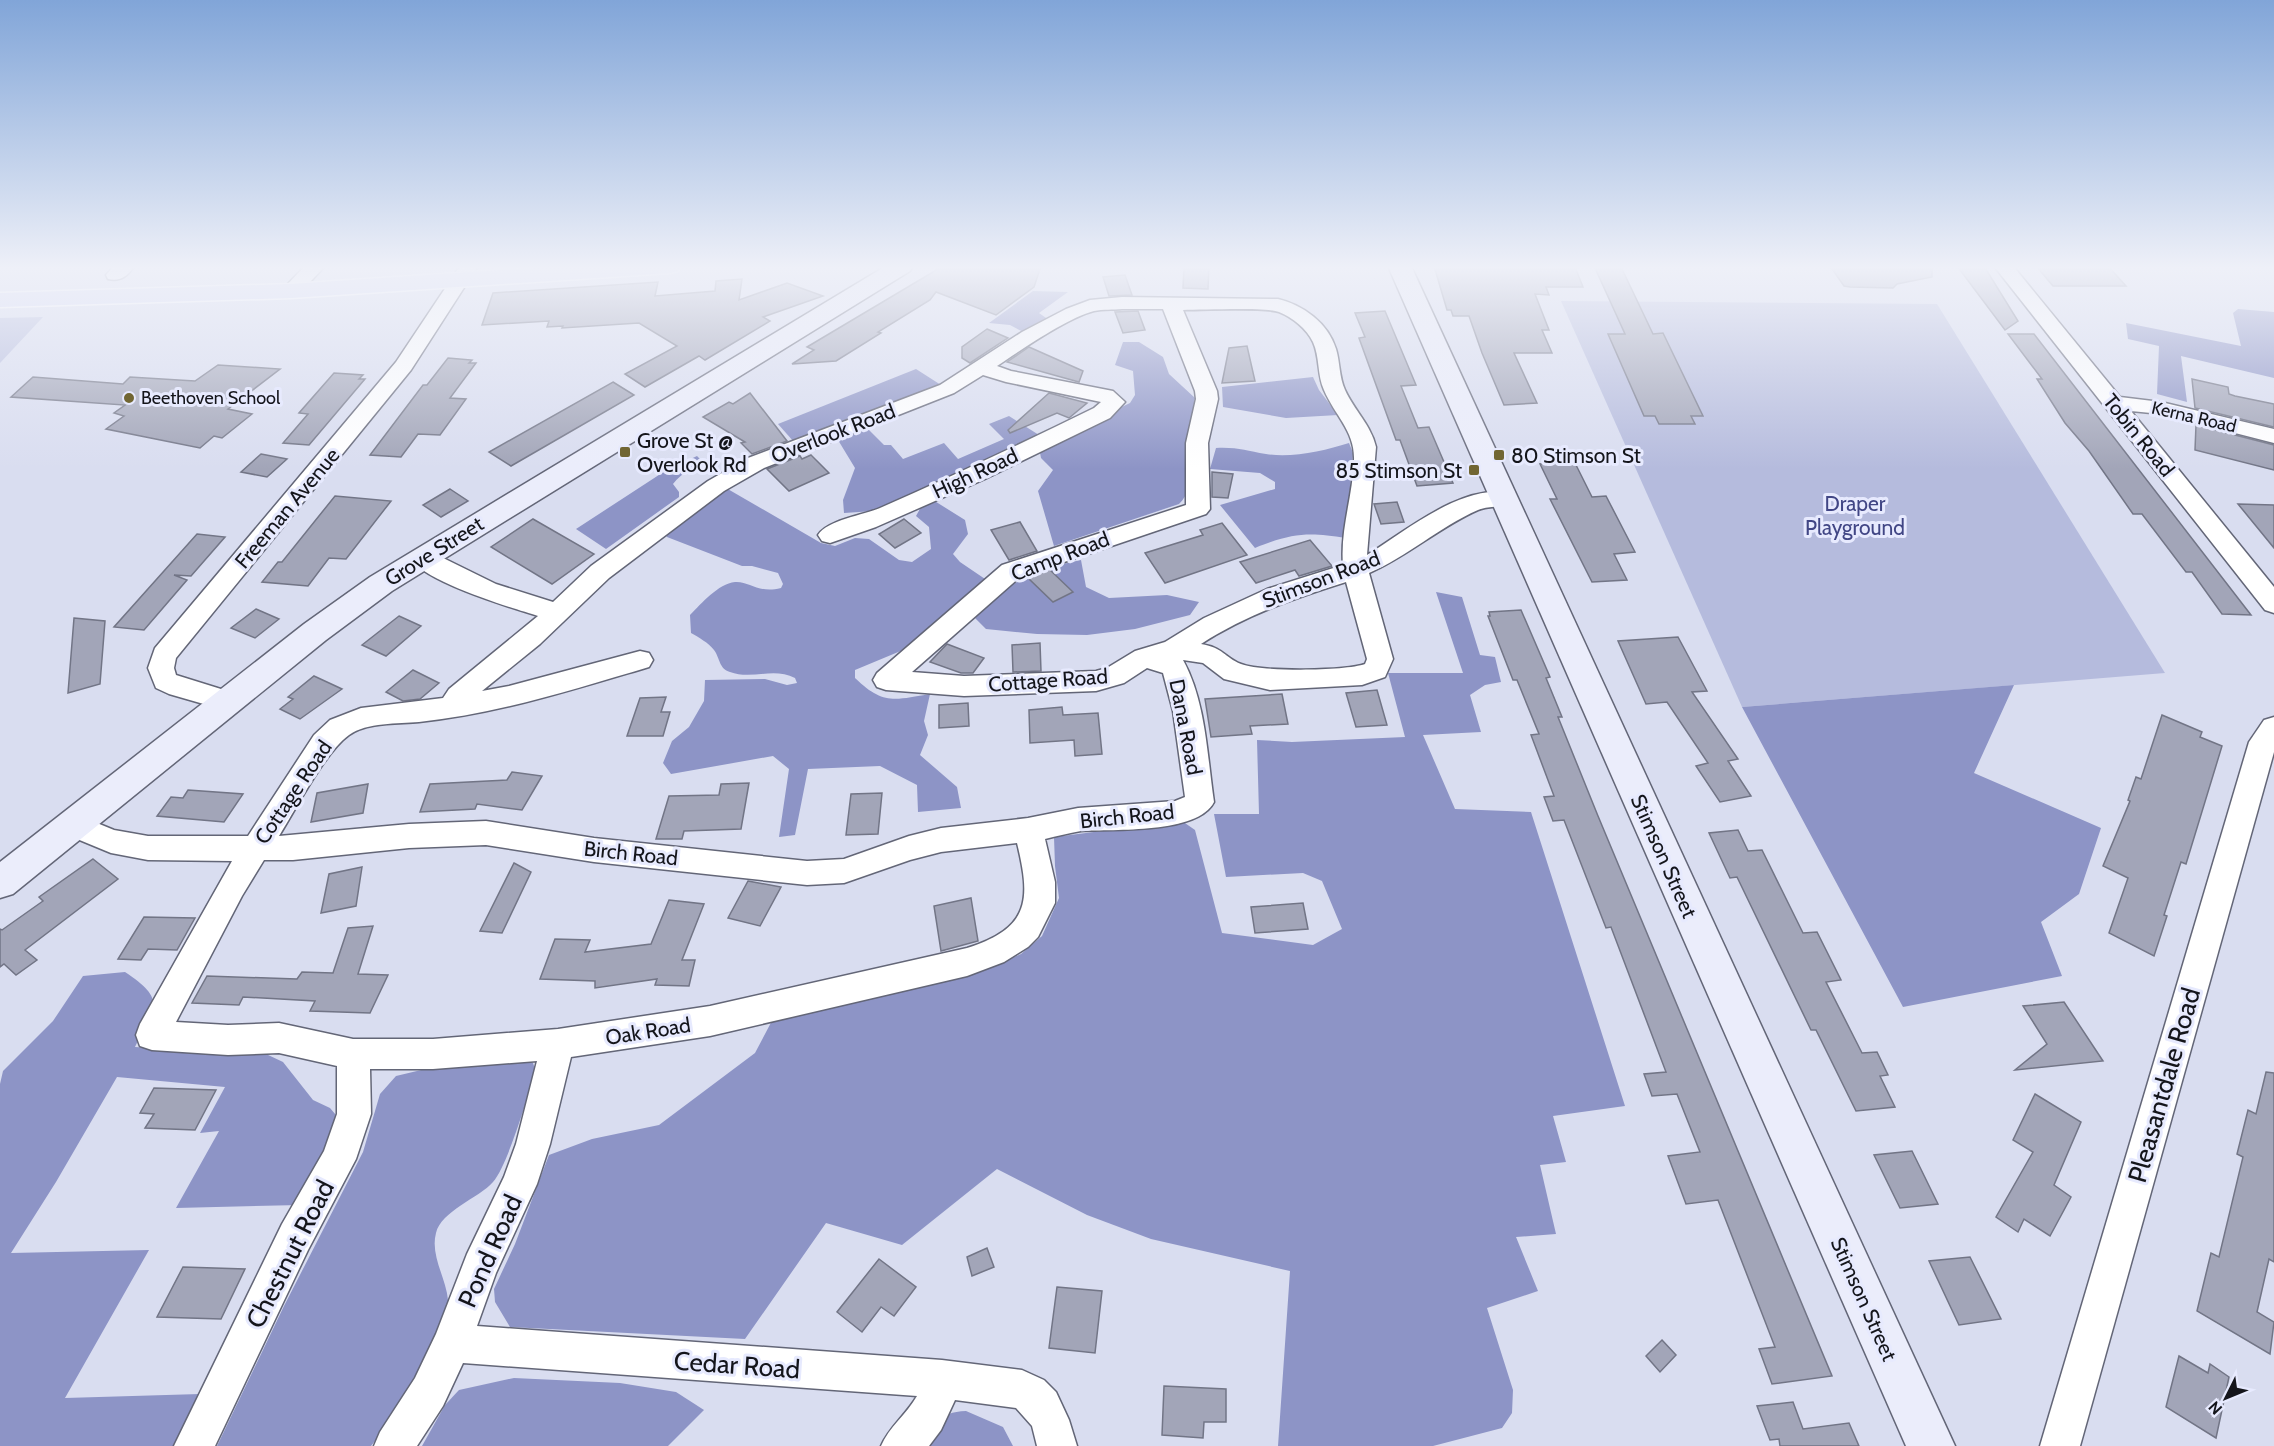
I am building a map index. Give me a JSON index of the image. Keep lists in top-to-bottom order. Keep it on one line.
{"streets":{"street":["Kerna Road","Overlook Road","Tobin Road","High Road","Freeman Avenue","Grove Street","Camp Road","Stimson Road","Cottage Road","Dana Road","Birch Road","Stimson Street","Oak Road","Pleasantdale Road","Pond Road","Chestnut Road","Cedar Road"]},"crossings":[["Kerna Road","Tobin Road"],["Overlook Road","High Road"],["Overlook Road","Stimson Road"],["Overlook Road","Cottage Road"],["Freeman Avenue","Grove Street"],["Grove Street","Birch Road"],["Camp Road","Cottage Road"],["Stimson Road","Cottage Road"],["Stimson Road","Stimson Street"],["Cottage Road","Dana Road"],["Cottage Road","Birch Road"],["Cottage Road","Oak Road"],["Dana Road","Birch Road"],["Birch Road","Oak Road"],["Oak Road","Pond Road"],["Oak Road","Chestnut Road"],["Pond Road","Cedar Road"]],"parks":["Draper Playground"],"places":{"other":["Beethoven School"],"transit":["Grove St @ Overlook Rd","80 Stimson St","85 Stimson St"]},"north":"bottom left"}
